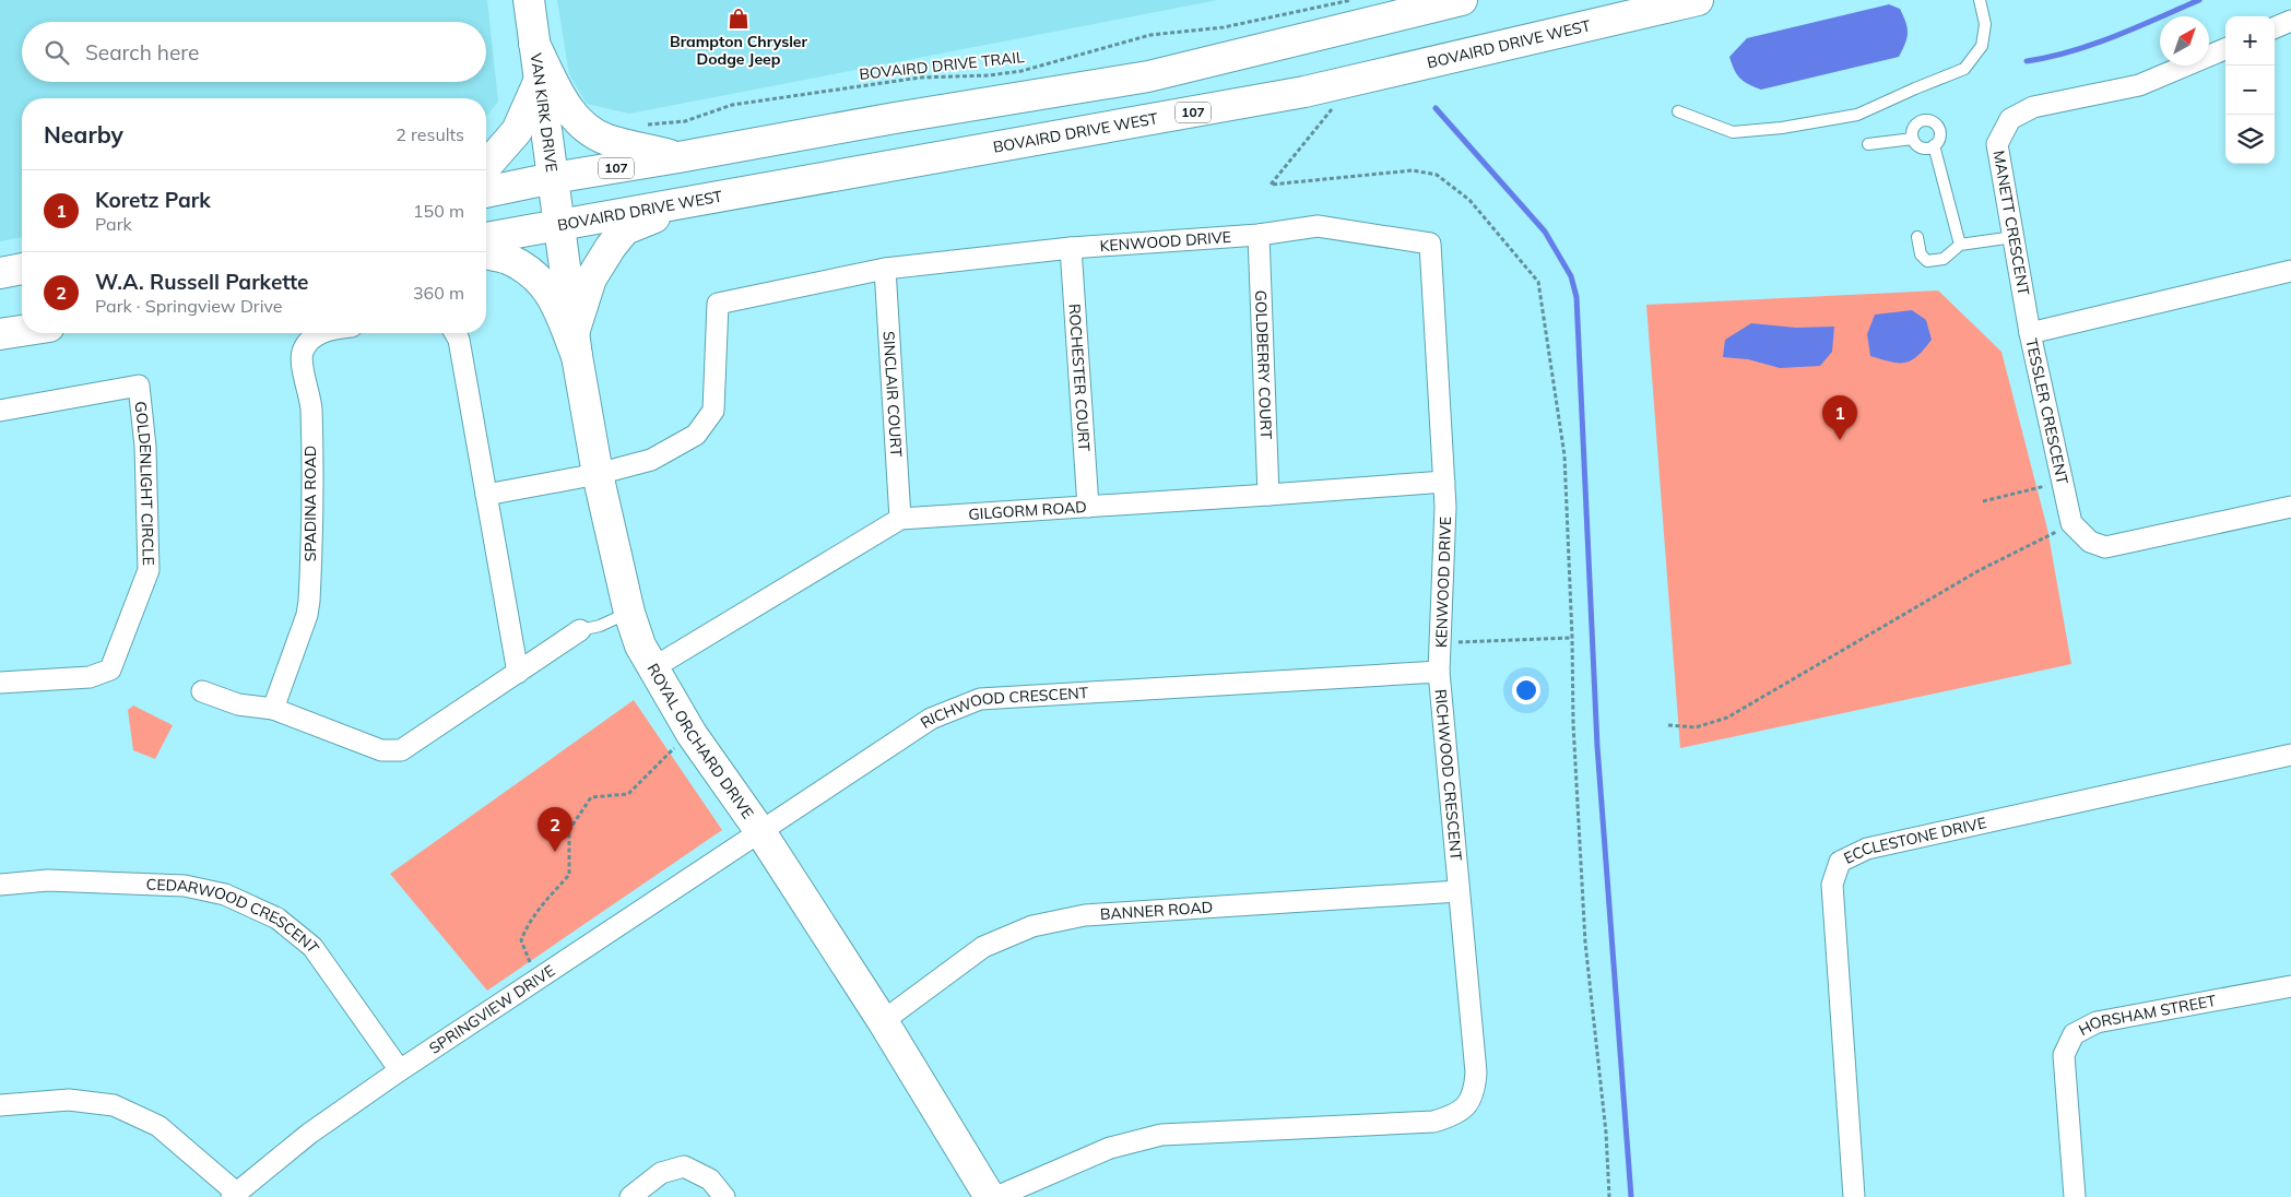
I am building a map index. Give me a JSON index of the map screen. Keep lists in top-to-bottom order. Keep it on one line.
{"streets":{"main road":["BOVAIRD DRIVE WEST","VAN KIRK DRIVE","107","ROYAL ORCHARD DRIVE"],"street":["MANETT CRESCENT","KENWOOD DRIVE","GOLDBERRY COURT","ROCHESTER COURT","SINCLAIR COURT","TESSLER CRESCENT","GOLDENLIGHT CIRCLE","SPADINA ROAD","GILGORM ROAD","RICHWOOD CRESCENT","ECCLESTONE DRIVE","BANNER ROAD","CEDARWOOD CRESCENT","SPRINGVIEW DRIVE","HORSHAM STREET"],"path":["BOVAIRD DRIVE TRAIL"]},"crossings":[["BOVAIRD DRIVE WEST","VAN KIRK DRIVE"],["BOVAIRD DRIVE WEST","ROYAL ORCHARD DRIVE"],["VAN KIRK DRIVE","107"],["VAN KIRK DRIVE","ROYAL ORCHARD DRIVE"],["MANETT CRESCENT","TESSLER CRESCENT"],["KENWOOD DRIVE","GOLDBERRY COURT"],["KENWOOD DRIVE","ROCHESTER COURT"],["KENWOOD DRIVE","SINCLAIR COURT"],["KENWOOD DRIVE","GILGORM ROAD"],["KENWOOD DRIVE","RICHWOOD CRESCENT"],["KENWOOD DRIVE","ROYAL ORCHARD DRIVE"],["GOLDBERRY COURT","GILGORM ROAD"],["ROCHESTER COURT","GILGORM ROAD"],["SINCLAIR COURT","GILGORM ROAD"],["GILGORM ROAD","ROYAL ORCHARD DRIVE"],["RICHWOOD CRESCENT","ROYAL ORCHARD DRIVE"],["RICHWOOD CRESCENT","BANNER ROAD"],["RICHWOOD CRESCENT","SPRINGVIEW DRIVE"],["ROYAL ORCHARD DRIVE","BANNER ROAD"],["ROYAL ORCHARD DRIVE","SPRINGVIEW DRIVE"],["CEDARWOOD CRESCENT","SPRINGVIEW DRIVE"]],"places":{"shop":["Brampton Chrysler Dodge Jeep"]},"north":"top right","page":{"map_buttons":["+","−"],"search":"Search here","heading":["Nearby","2 results"],"list":[{"mark":"1","name":"Koretz Park","note":"Park","value":"150 m"},{"mark":"2","name":"W.A. Russell Parkette","note":"Park · Springview Drive","value":"360 m"}],"pins":["1","2"]}}
